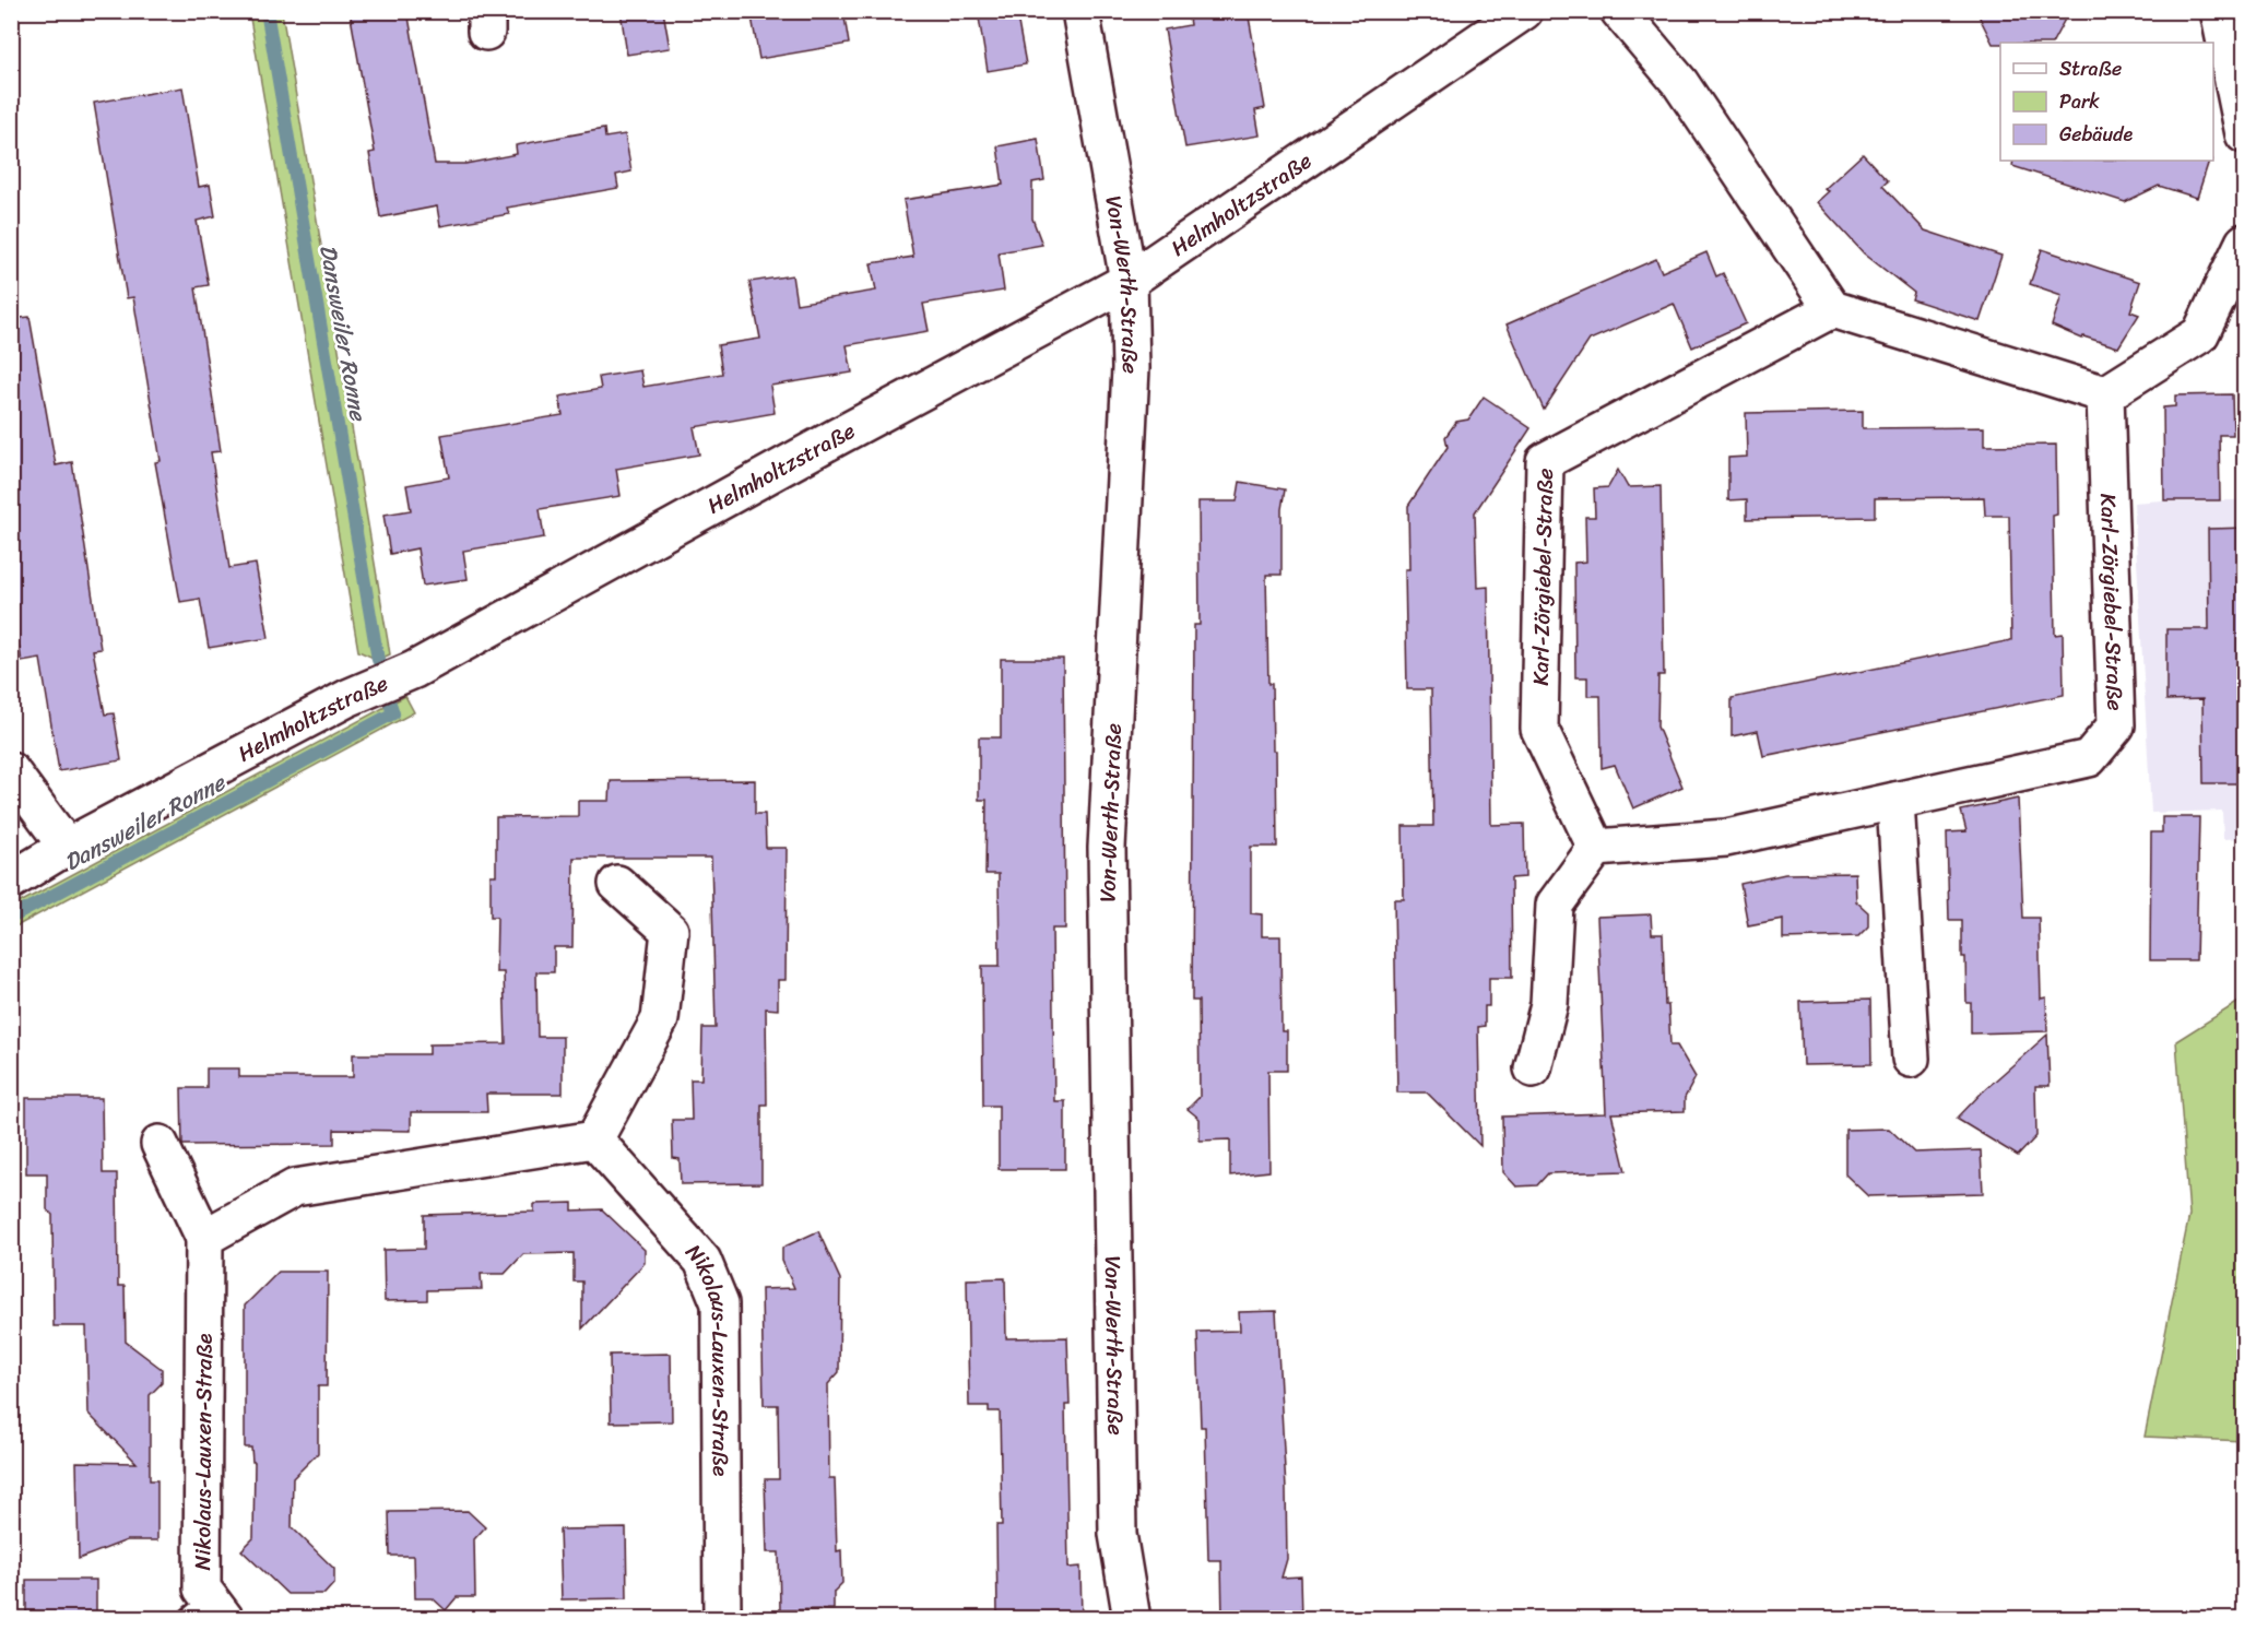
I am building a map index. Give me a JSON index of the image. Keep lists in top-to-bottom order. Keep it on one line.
{"streets":{"street":["Helmholtzstraße","Von-Werth-Straße","Karl-Zörgiebel-Straße","Nikolaus-Lauxen-Straße"]},"crossings":[["Helmholtzstraße","Von-Werth-Straße"]],"water":["Dansweiler Ronne"],"legend":["Straße","Park","Gebäude"]}
